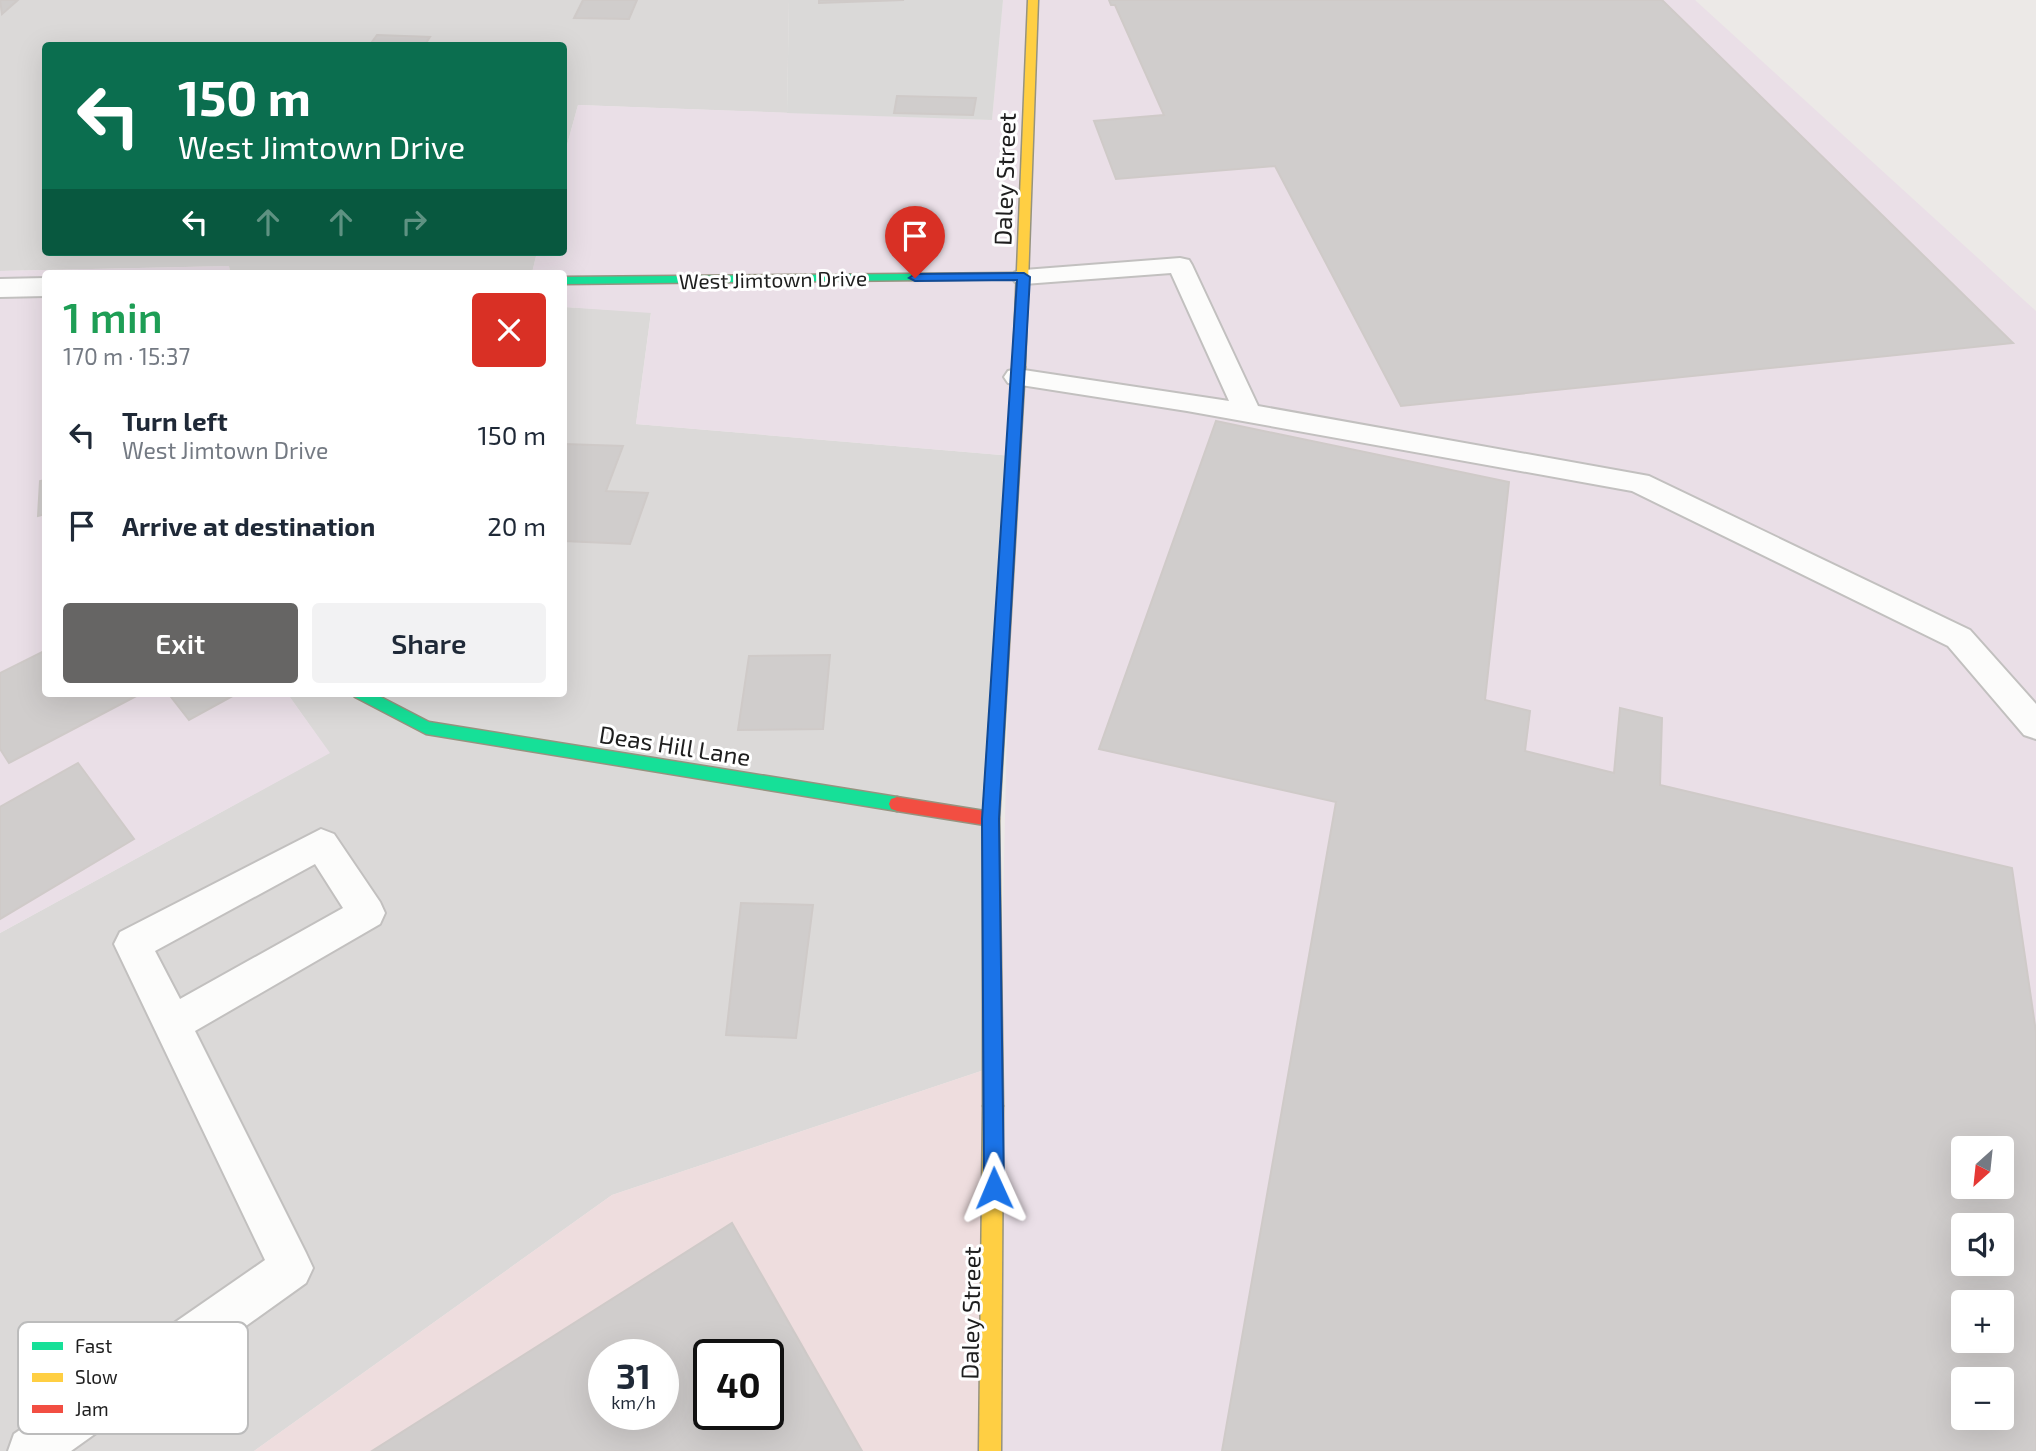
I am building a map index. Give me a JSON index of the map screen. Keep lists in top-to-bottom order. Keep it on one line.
{"streets":{"street":["Daley Street","West Jimtown Drive","Deas Hill Lane"]},"crossings":[["Daley Street","West Jimtown Drive"],["Daley Street","Deas Hill Lane"]],"legend":["Fast","Slow","Jam"],"north":"bottom left","page":{"turn":["150 m","West Jimtown Drive"],"heading":["1 min","170 m · 15:37"],"list":[{"name":"Turn left","note":"West Jimtown Drive","value":"150 m"},{"name":"Arrive at destination","value":"20 m"}],"buttons":["Exit","Share"],"map_buttons":["+","−"],"speed":"31 km/h","limit":"40"}}
